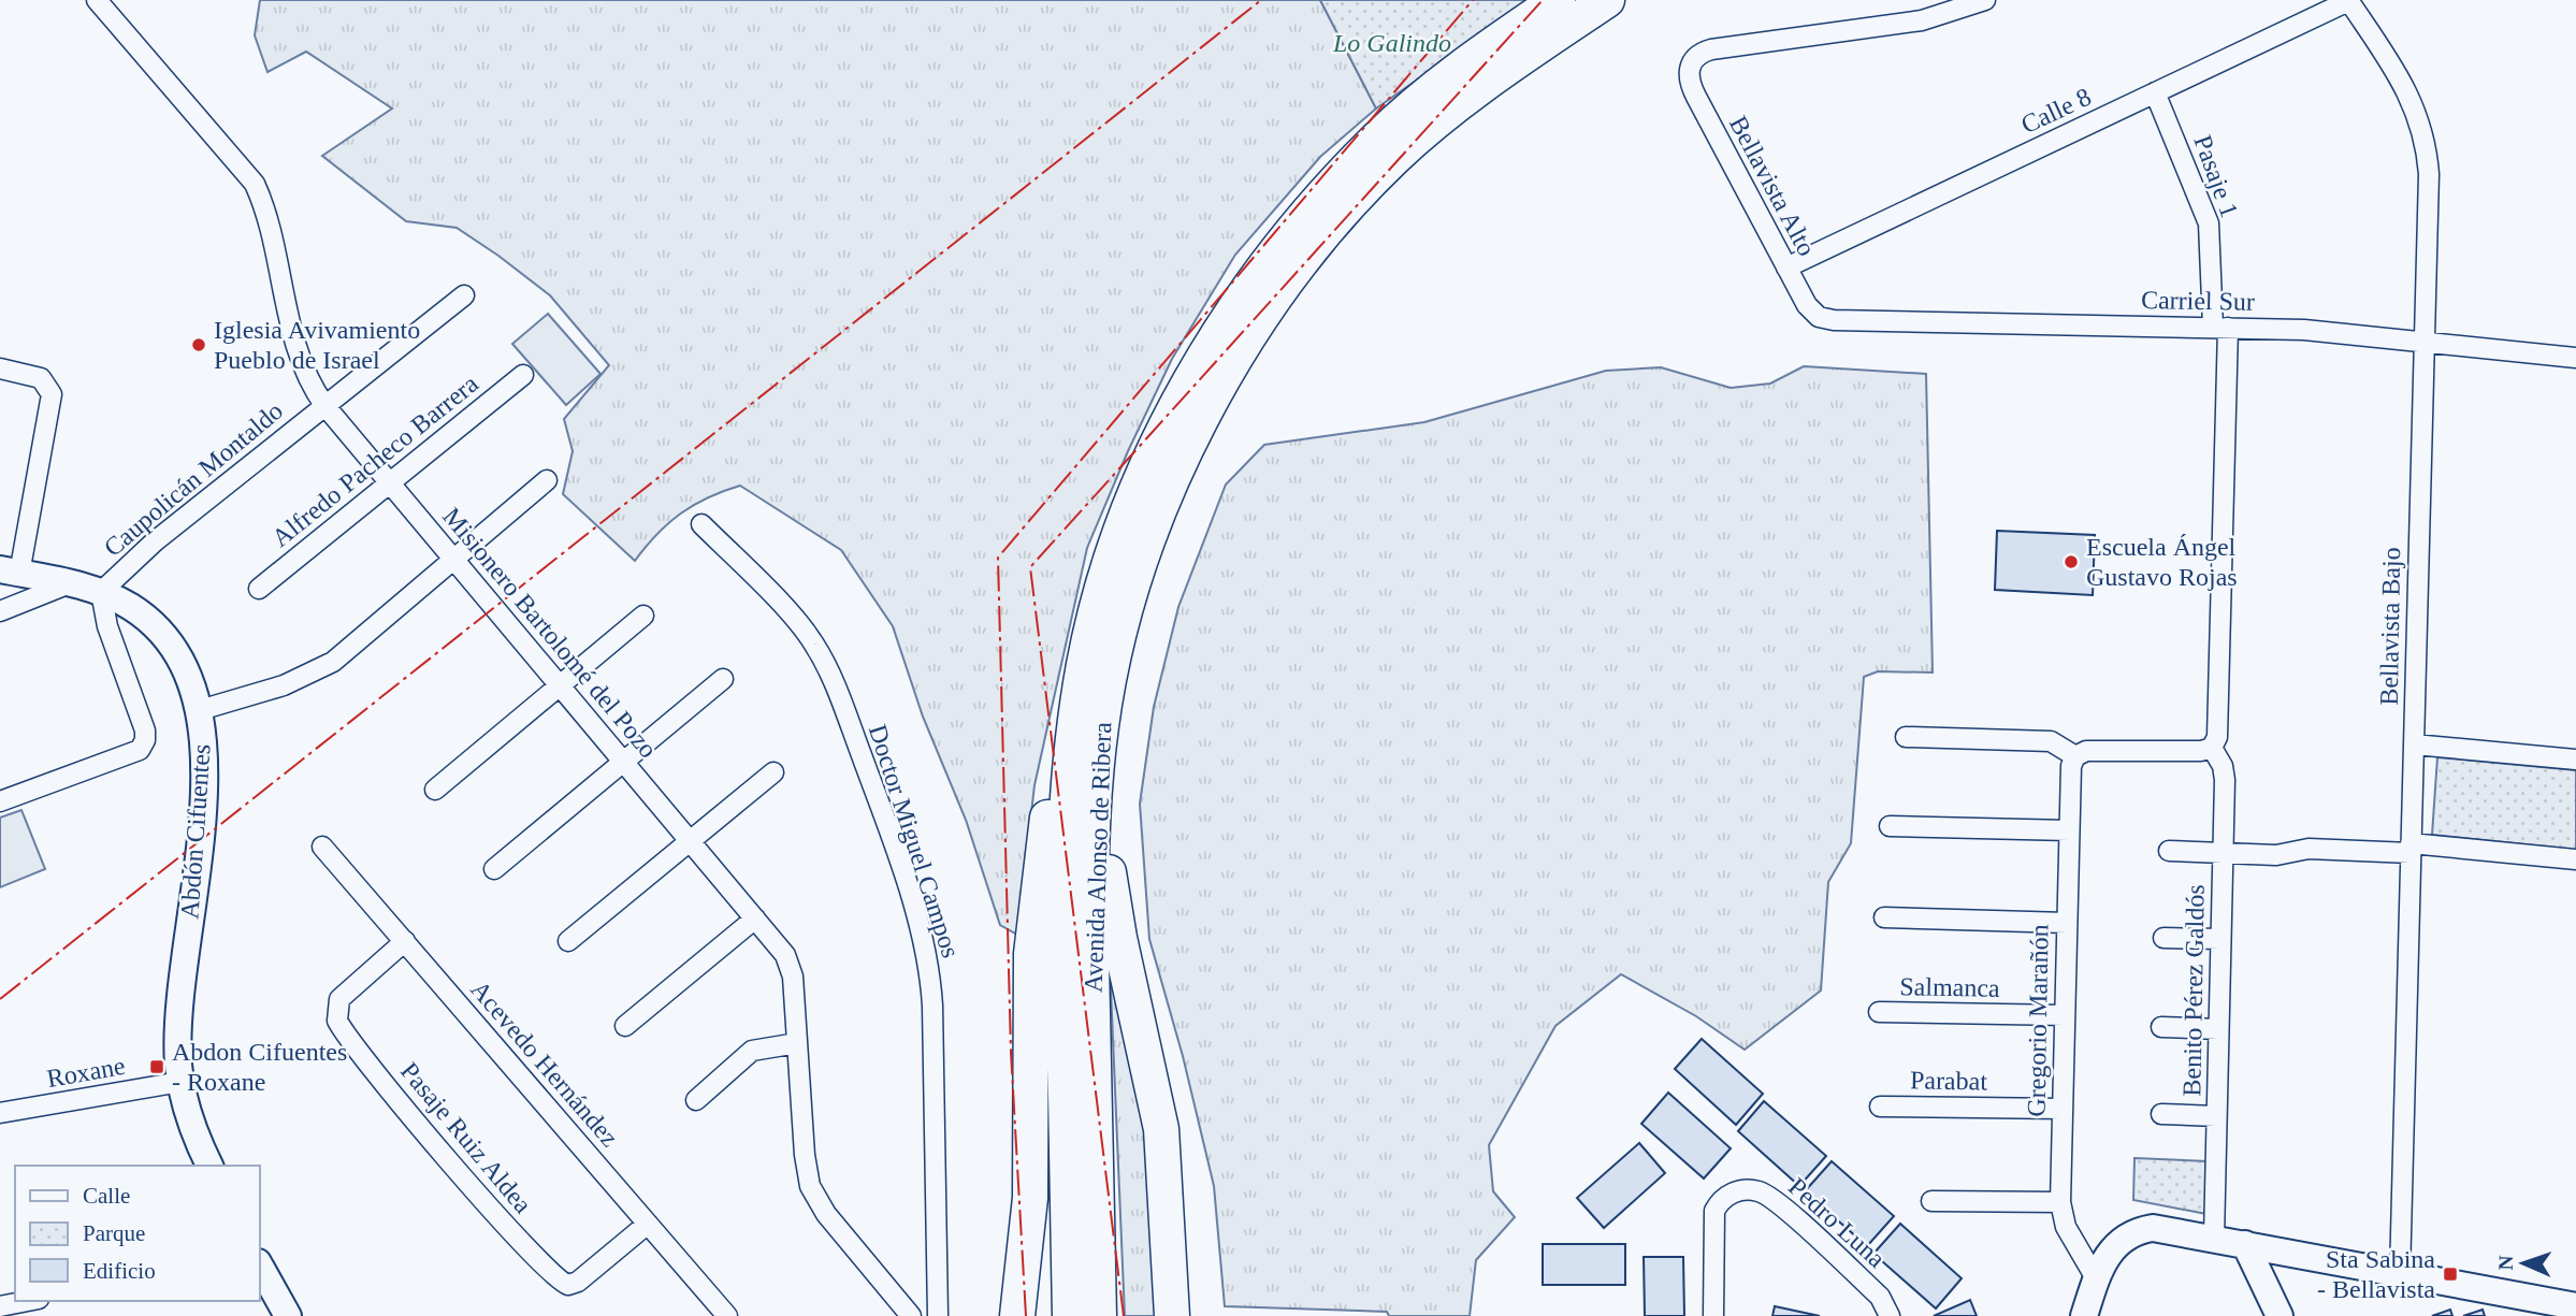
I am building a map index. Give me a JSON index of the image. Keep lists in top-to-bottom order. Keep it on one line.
{"streets":{"highway":["Avenida Alonso de Ribera"],"street":["Calle 8","Pasaje 1","Bellavista Alto","Carriel Sur","Alfredo Pacheco Barrera","Caupolicán Montaldo","Bellavista Bajo","Misionero Bartolomé del Pozo","Abdón Cifuentes","Doctor Miguel Campos","Salmanca","Benito Pérez Galdós","Gregorio Marañón","Acevedo Hernández","Roxane","Parabat","Pasaje Ruiz Aldea","Pedro Luna"]},"crossings":[["Calle 8","Pasaje 1"],["Calle 8","Bellavista Alto"],["Calle 8","Bellavista Bajo"],["Pasaje 1","Carriel Sur"],["Pasaje 1","Benito Pérez Galdós"],["Bellavista Alto","Carriel Sur"],["Carriel Sur","Bellavista Bajo"],["Alfredo Pacheco Barrera","Misionero Bartolomé del Pozo"],["Caupolicán Montaldo","Misionero Bartolomé del Pozo"],["Caupolicán Montaldo","Abdón Cifuentes"],["Abdón Cifuentes","Roxane"],["Salmanca","Gregorio Marañón"],["Gregorio Marañón","Parabat"],["Acevedo Hernández","Pasaje Ruiz Aldea"]],"parks":["Lo Galindo"],"places":{"other":["Iglesia Avivamiento Pueblo de Israel","Escuela Ángel Gustavo Rojas"],"transit":["Abdon Cifuentes - Roxane","Sta Sabina - Bellavista"]},"legend":["Calle","Parque","Edificio"],"north":"left"}
